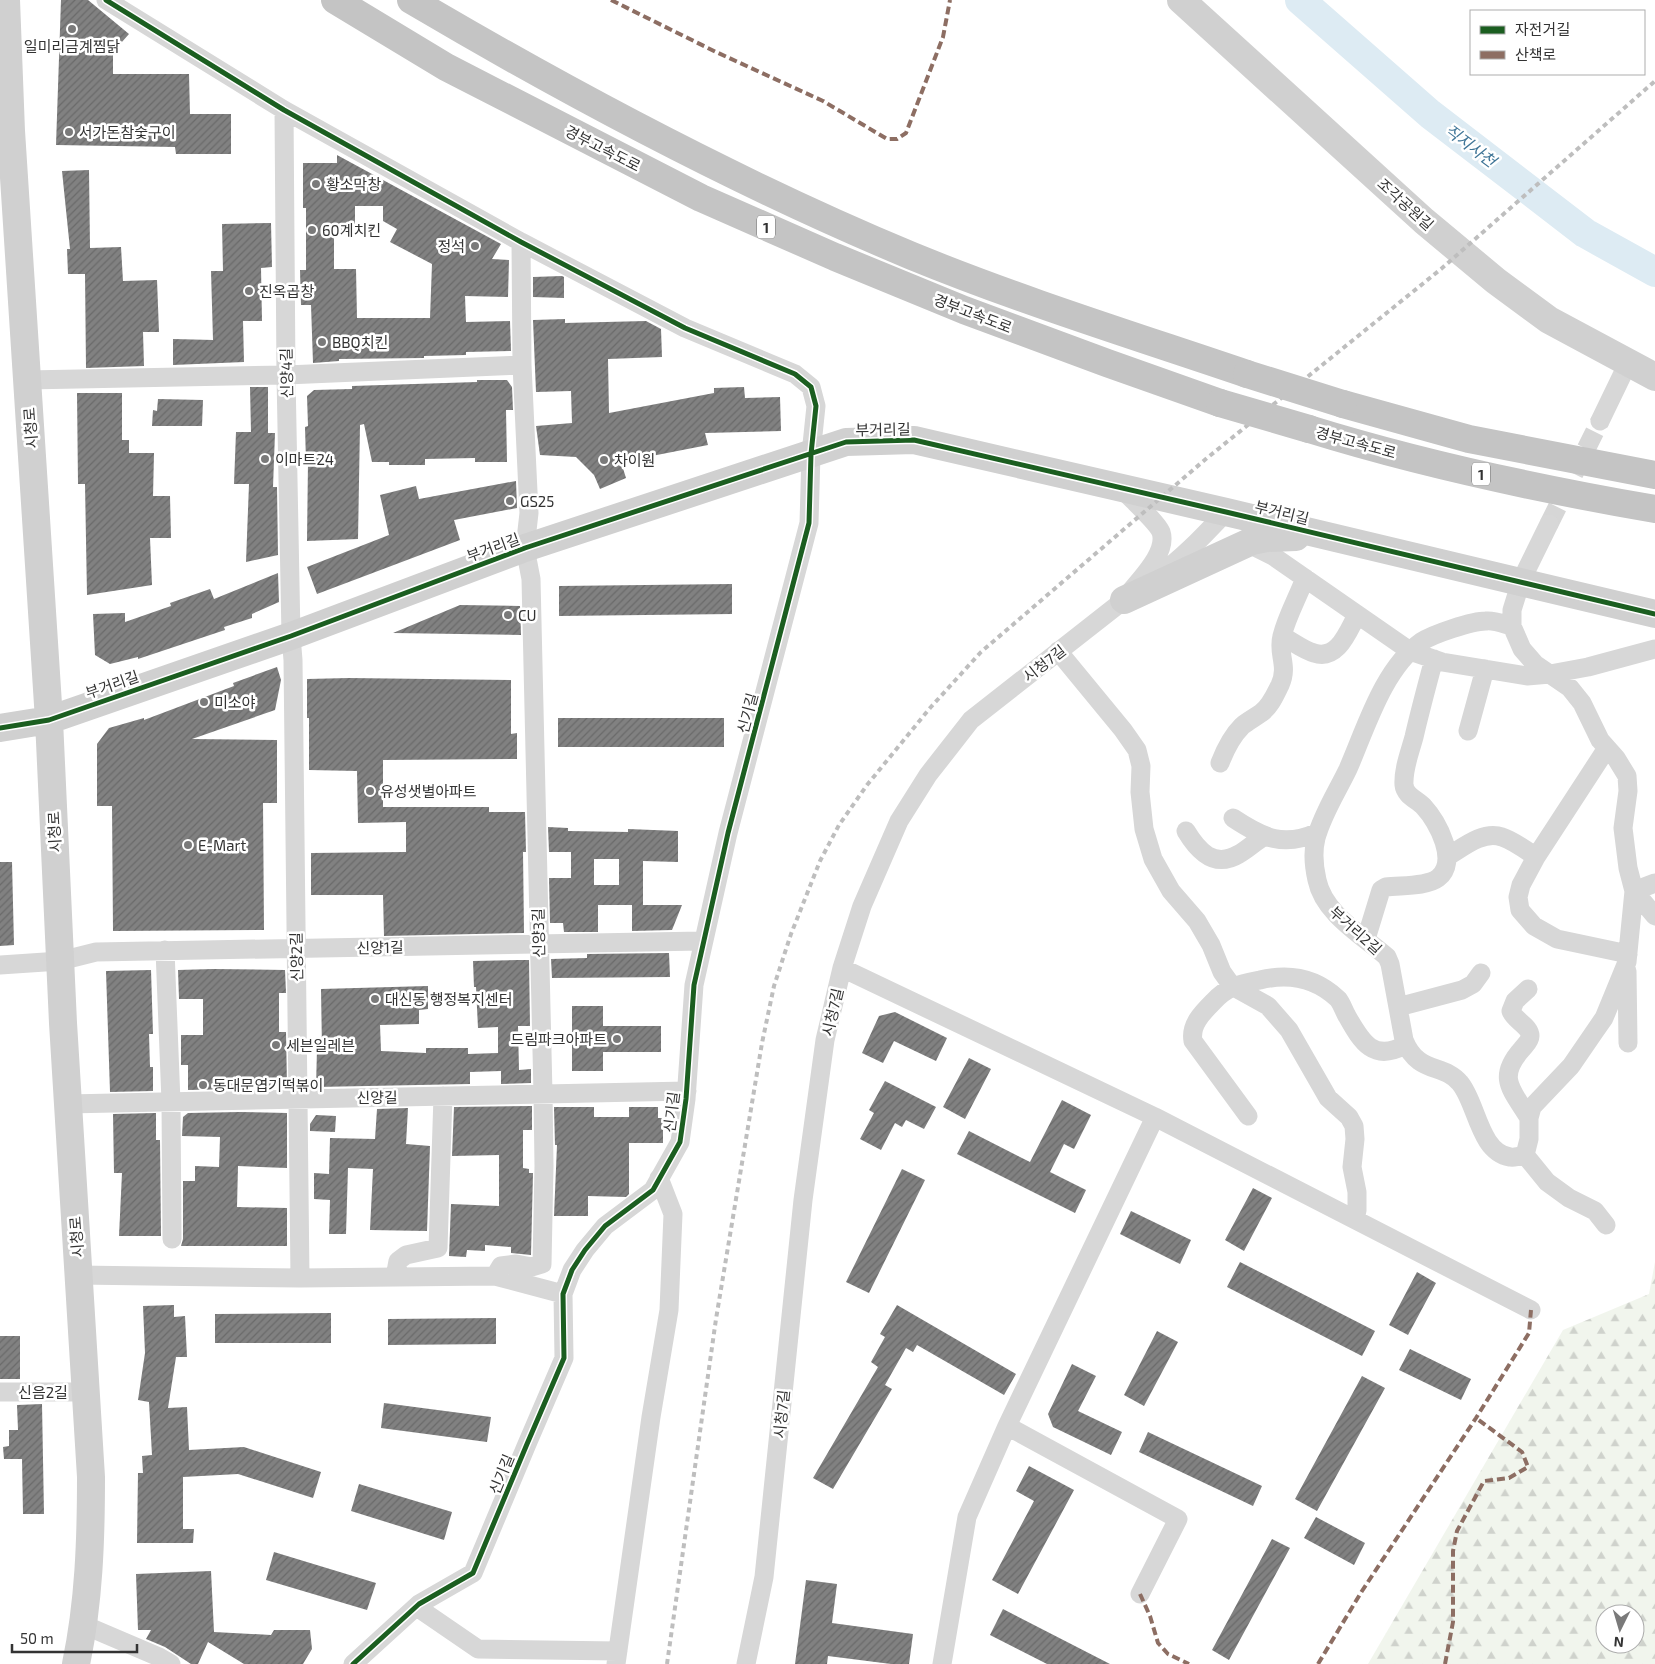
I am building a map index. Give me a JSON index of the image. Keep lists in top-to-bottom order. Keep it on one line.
{"streets":{"highway":["경부고속도로","1"],"street":["조각공원길","신양4길","시청로","부거리길","시청7길","신기길","부거리2길","신양3길","신양1길","신양2길","신양길","신음2길"]},"crossings":[["신양4길","부거리길"],["신양4길","신기길"],["신양4길","신양2길"],["시청로","부거리길"],["시청로","신양1길"],["시청로","신양길"],["시청로","신음2길"],["부거리길","시청7길"],["부거리길","신기길"],["부거리길","신양3길"],["부거리길","신양2길"],["신기길","신양1길"],["신기길","신양길"],["신양3길","신양1길"],["신양3길","신양길"],["신양1길","신양2길"],["신양2길","신양길"]],"water":["직지사천"],"places":["일미리금계찜닭","서가돈참숯구이","황소막창","60계치킨","정석","진옥곱창","BBQ치킨","이마트24","차이원","GS25","CU","미소야","유성샛별아파트","E-Mart","대신동 행정복지센터","드림파크아파트","세븐일레븐","동대문엽기떡볶이"],"legend":["자전거길","산책로"],"scale_bar":"50 m","north":"bottom"}
